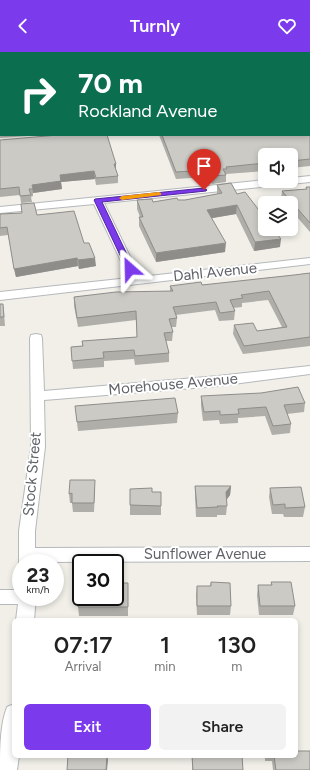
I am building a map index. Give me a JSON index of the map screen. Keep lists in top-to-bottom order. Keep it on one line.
{"streets":{"street":["Dahl Avenue","Morehouse Avenue","Stock Street","Sunflower Avenue"]},"crossings":[["Morehouse Avenue","Stock Street"]],"page":{"header":"Turnly","turn":["70 m","Rockland Avenue"],"speed":"23 km/h","limit":"30","eta":["07:17","Arrival","1","min","130","m"],"buttons":["Exit","Share"]}}
